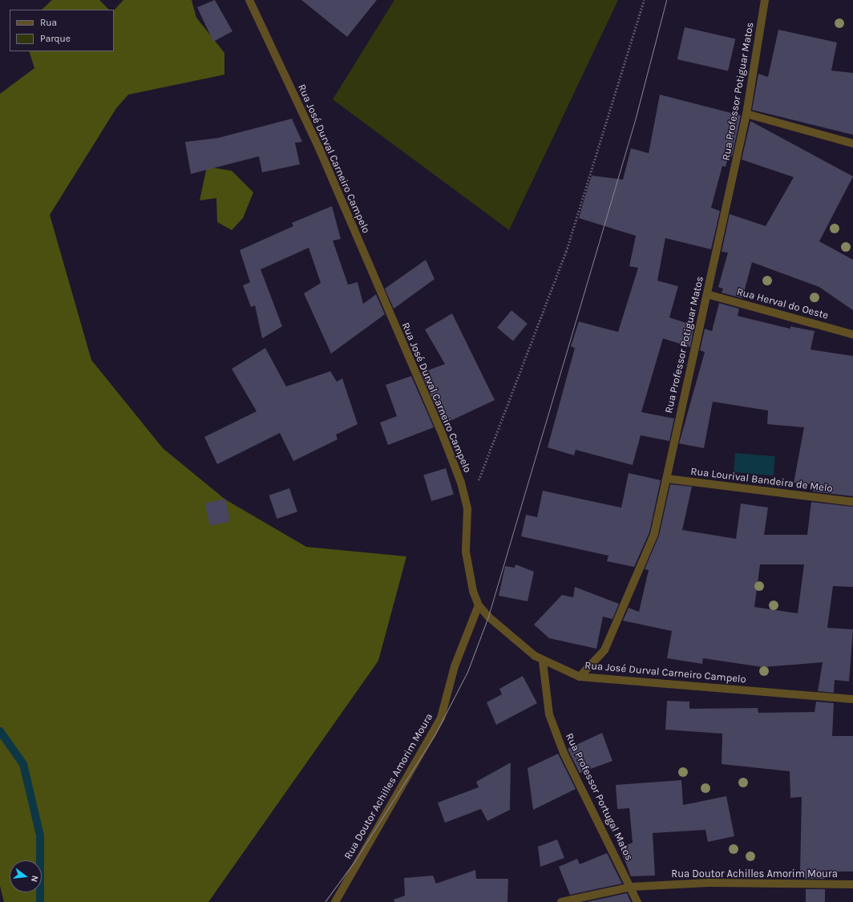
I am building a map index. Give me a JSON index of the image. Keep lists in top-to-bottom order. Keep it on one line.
{"streets":{"street":["Rua Professor Potiguar Matos","Rua José Durval Carneiro Campelo","Rua Herval do Oeste","Rua Lourival Bandeira de Melo","Rua Doutor Achilles Amorim Moura","Rua Professor Portugal Matos"]},"crossings":[["Rua Professor Potiguar Matos","Rua José Durval Carneiro Campelo"],["Rua Professor Potiguar Matos","Rua Herval do Oeste"],["Rua Professor Potiguar Matos","Rua Lourival Bandeira de Melo"],["Rua José Durval Carneiro Campelo","Rua Doutor Achilles Amorim Moura"],["Rua José Durval Carneiro Campelo","Rua Professor Portugal Matos"],["Rua Doutor Achilles Amorim Moura","Rua Professor Portugal Matos"]],"legend":["Rua","Parque"],"north":"right"}
